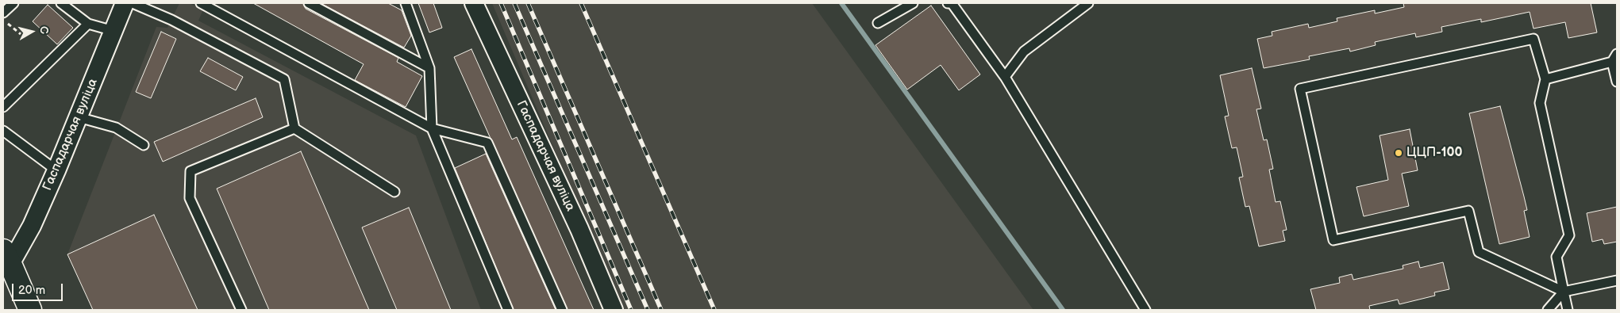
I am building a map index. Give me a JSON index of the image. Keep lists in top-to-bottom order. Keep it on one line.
{"streets":{"street":["Гаспадарчая вуліца"]},"places":["ЦЦП-100"],"scale_bar":"20 m","north":"right"}
